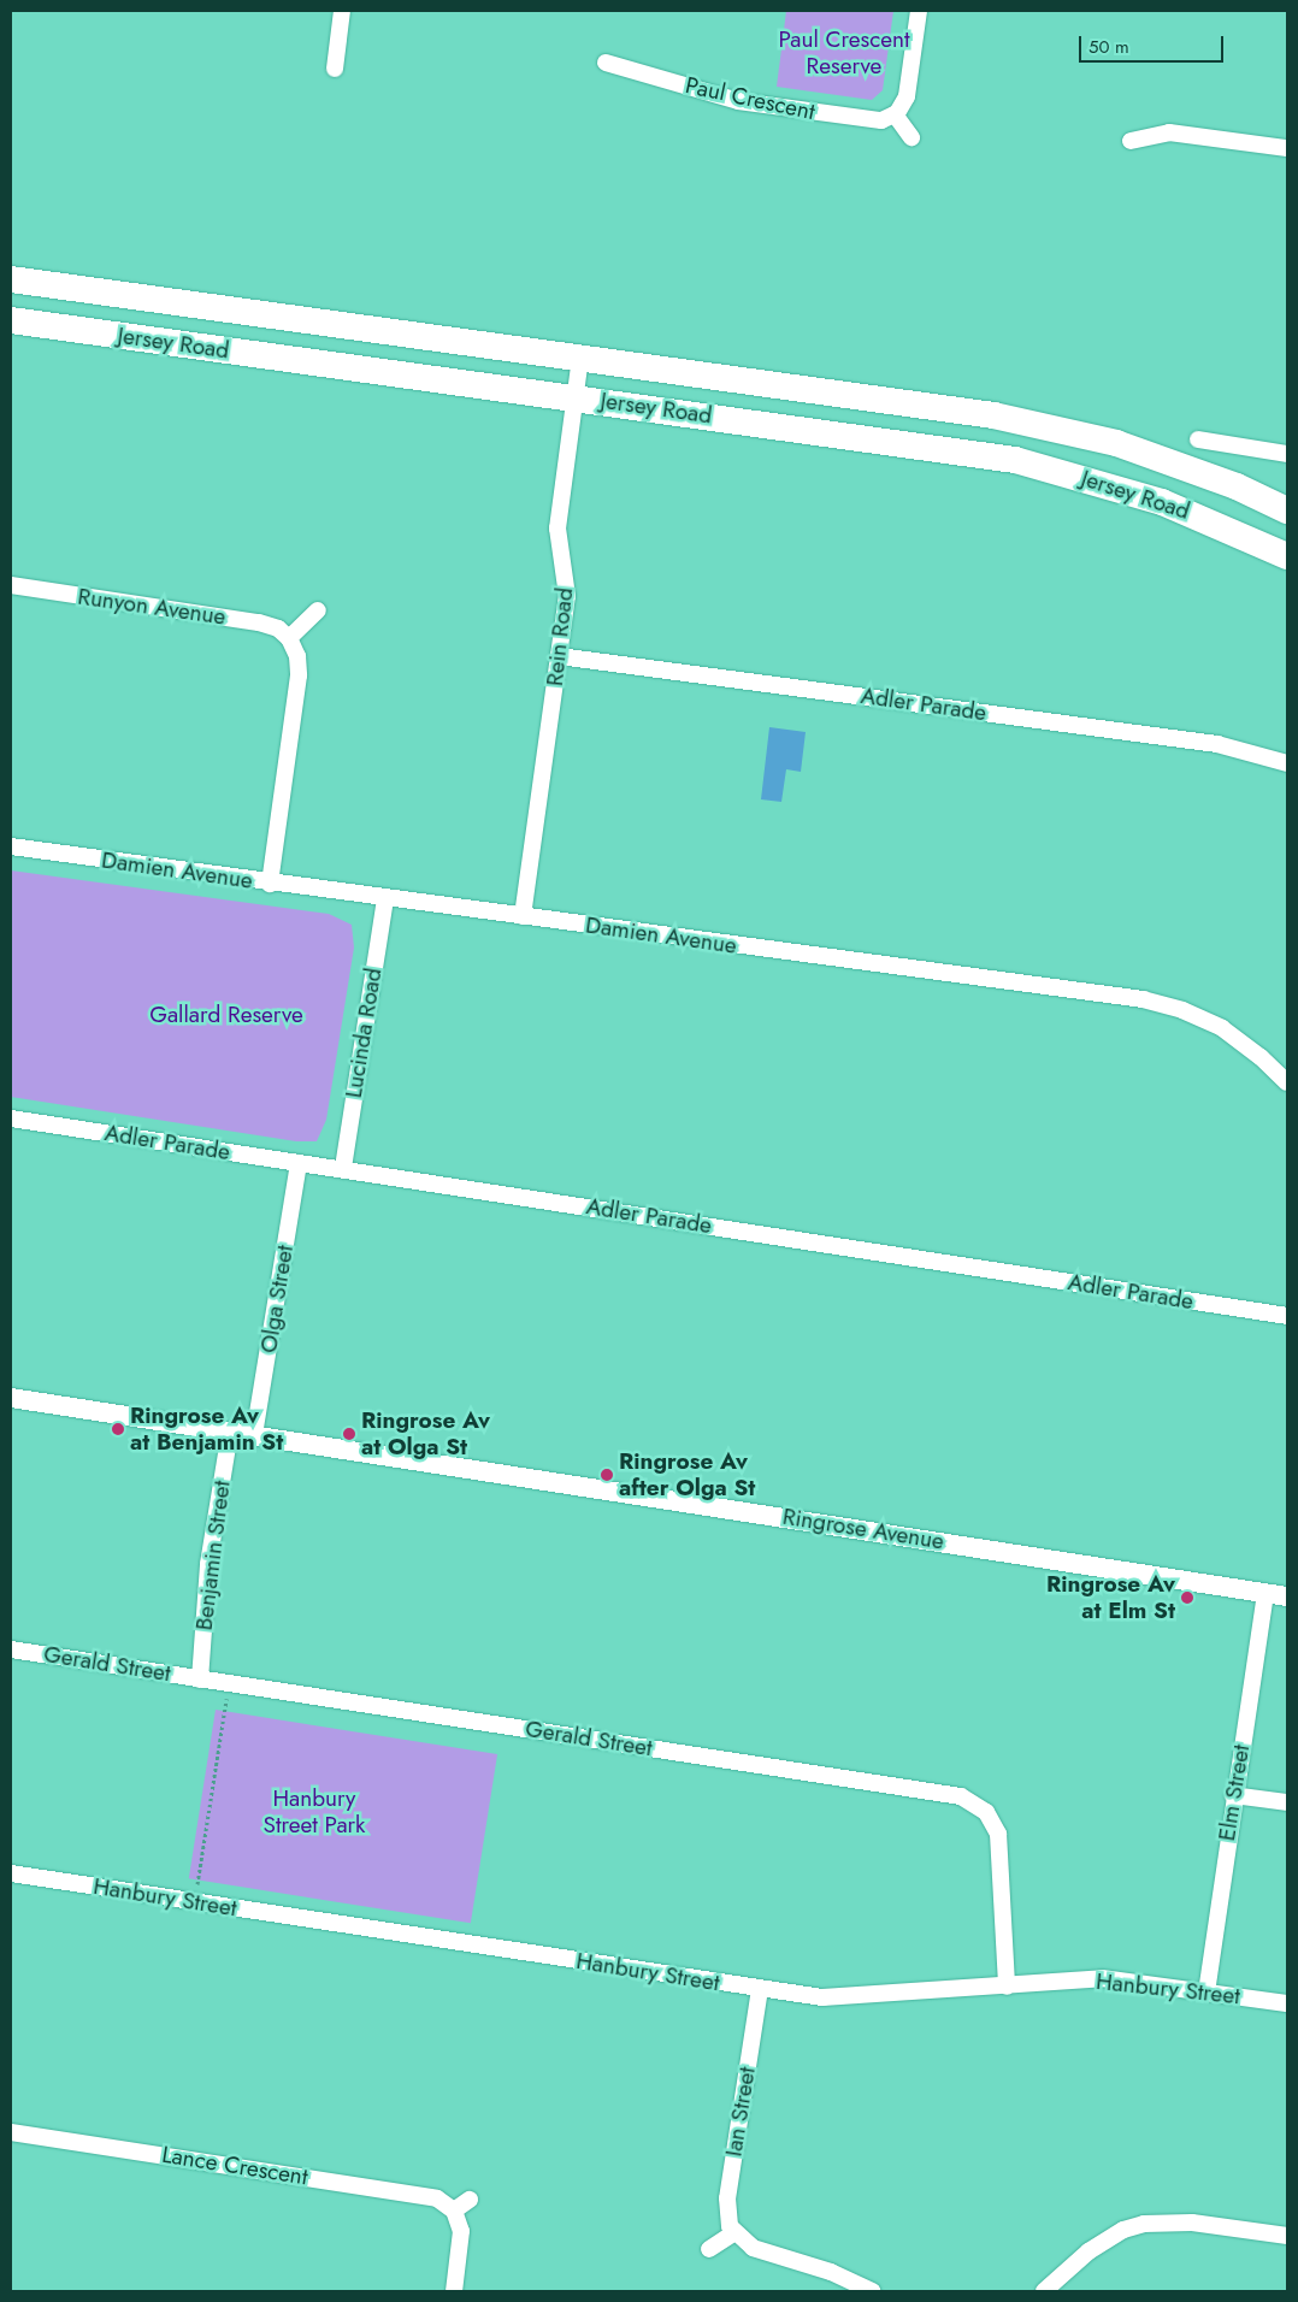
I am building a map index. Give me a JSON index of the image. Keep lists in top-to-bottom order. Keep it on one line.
{"streets":{"highway":["Jersey Road"],"street":["Paul Crescent","Runyon Avenue","Rein Road","Adler Parade","Damien Avenue","Lucinda Road","Olga Street","Ringrose Avenue","Benjamin Street","Gerald Street","Elm Street","Hanbury Street","Ian Street","Lance Crescent"]},"crossings":[["Jersey Road","Rein Road"],["Rein Road","Adler Parade"],["Rein Road","Damien Avenue"],["Adler Parade","Lucinda Road"],["Adler Parade","Olga Street"],["Damien Avenue","Lucinda Road"],["Olga Street","Ringrose Avenue"],["Ringrose Avenue","Benjamin Street"],["Ringrose Avenue","Elm Street"],["Benjamin Street","Gerald Street"],["Gerald Street","Hanbury Street"],["Elm Street","Hanbury Street"],["Hanbury Street","Ian Street"]],"parks":["Paul Crescent Reserve","Gallard Reserve","Hanbury Street Park"],"places":["Ringrose Av at Benjamin St","Ringrose Av at Olga St","Ringrose Av after Olga St","Ringrose Av at Elm St"],"scale_bar":"50 m"}
